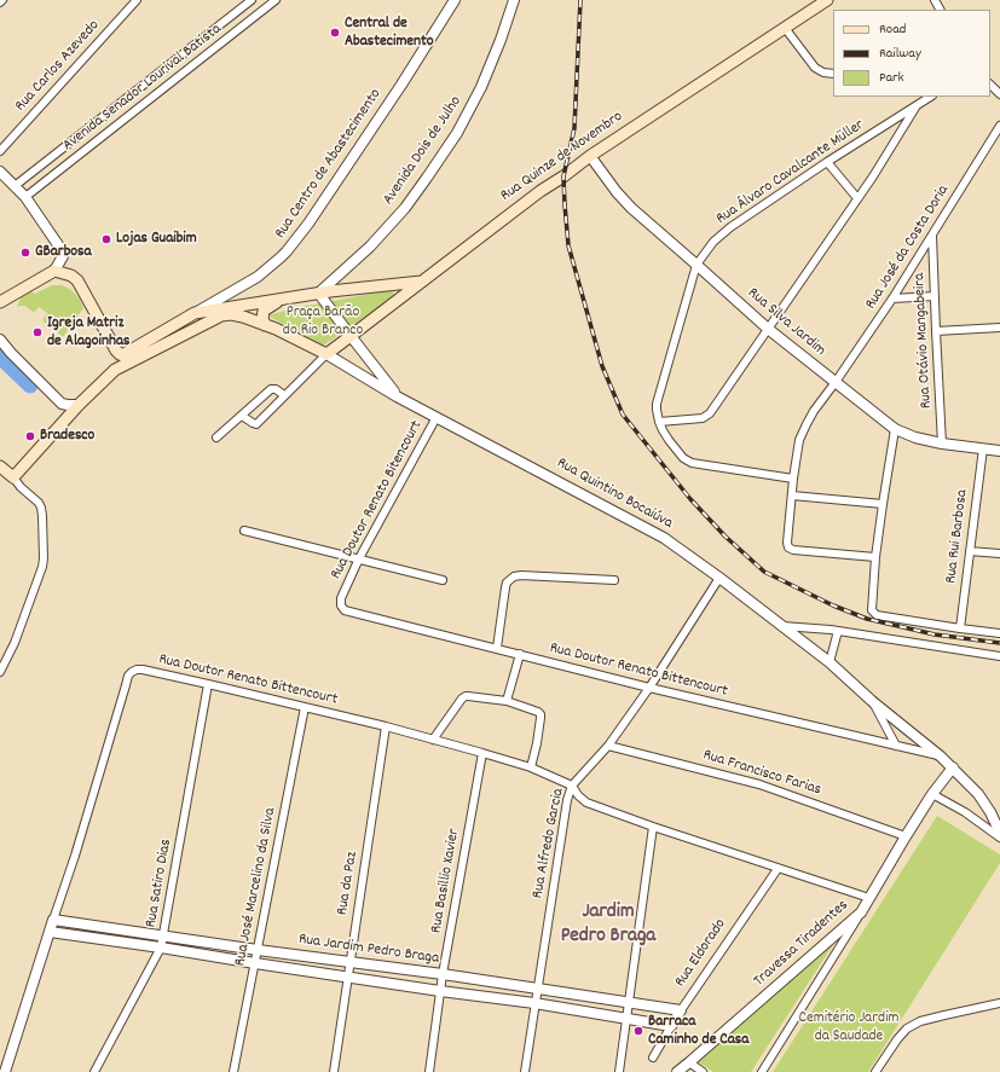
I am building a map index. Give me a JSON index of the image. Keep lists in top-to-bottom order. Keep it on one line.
{"streets":{"main road":["Rua Quinze de Novembro","Rua Quintino Bocaiúva"],"street":["Rua Carlos Azevedo","Avenida Senador Lourival Batista","Avenida Dois de Julho","Rua Centro de Abastecimento","Rua Álvaro Cavalcante Müller","Rua José da Costa Doria","Rua Silva Jardim","Rua Otávio Mangabeira","Rua Doutor Renato Bitencourt","Rua Rui Barbosa","Rua Doutor Renato Bittencourt","Rua Francisco Farias","Rua Alfredo Garcia","Rua Basillio Xavier","Rua Satiro Dias","Rua da Paz","Rua José Marcelino da Silva","Travessa Tiradentes","Rua Jardim Pedro Braga","Rua Eldorado"]},"crossings":[["Rua Quinze de Novembro","Rua Silva Jardim"],["Rua Quinze de Novembro","Rua Quintino Bocaiúva"],["Rua Álvaro Cavalcante Müller","Rua José da Costa Doria"],["Rua Álvaro Cavalcante Müller","Rua Silva Jardim"],["Rua José da Costa Doria","Rua Silva Jardim"],["Rua José da Costa Doria","Rua Otávio Mangabeira"],["Rua Silva Jardim","Rua Otávio Mangabeira"],["Rua Silva Jardim","Rua Rui Barbosa"],["Rua Quintino Bocaiúva","Rua Doutor Renato Bitencourt"],["Rua Quintino Bocaiúva","Rua Doutor Renato Bittencourt"],["Rua Quintino Bocaiúva","Rua Alfredo Garcia"],["Rua Quintino Bocaiúva","Travessa Tiradentes"],["Rua Doutor Renato Bitencourt","Rua Doutor Renato Bittencourt"],["Rua Doutor Renato Bittencourt","Rua Alfredo Garcia"],["Rua Doutor Renato Bittencourt","Rua Basillio Xavier"],["Rua Doutor Renato Bittencourt","Rua Satiro Dias"],["Rua Doutor Renato Bittencourt","Rua da Paz"],["Rua Doutor Renato Bittencourt","Rua José Marcelino da Silva"],["Rua Doutor Renato Bittencourt","Rua Jardim Pedro Braga"],["Rua Francisco Farias","Rua Alfredo Garcia"],["Rua Francisco Farias","Travessa Tiradentes"],["Rua Alfredo Garcia","Rua Jardim Pedro Braga"],["Rua Basillio Xavier","Rua Jardim Pedro Braga"],["Rua Satiro Dias","Rua Jardim Pedro Braga"],["Rua da Paz","Rua Jardim Pedro Braga"],["Rua José Marcelino da Silva","Rua Jardim Pedro Braga"],["Rua Jardim Pedro Braga","Rua Eldorado"]],"districts":["Jardim Pedro Braga"],"parks":["Praça Barão do Rio Branco","Cemitério Jardim da Saudade"],"places":["Central de Abastecimento","Lojas Guaibim","GBarbosa","Igreja Matriz de Alagoinhas","Bradesco","Barraca Caminho de Casa"],"legend":["Road","Railway","Park"]}
